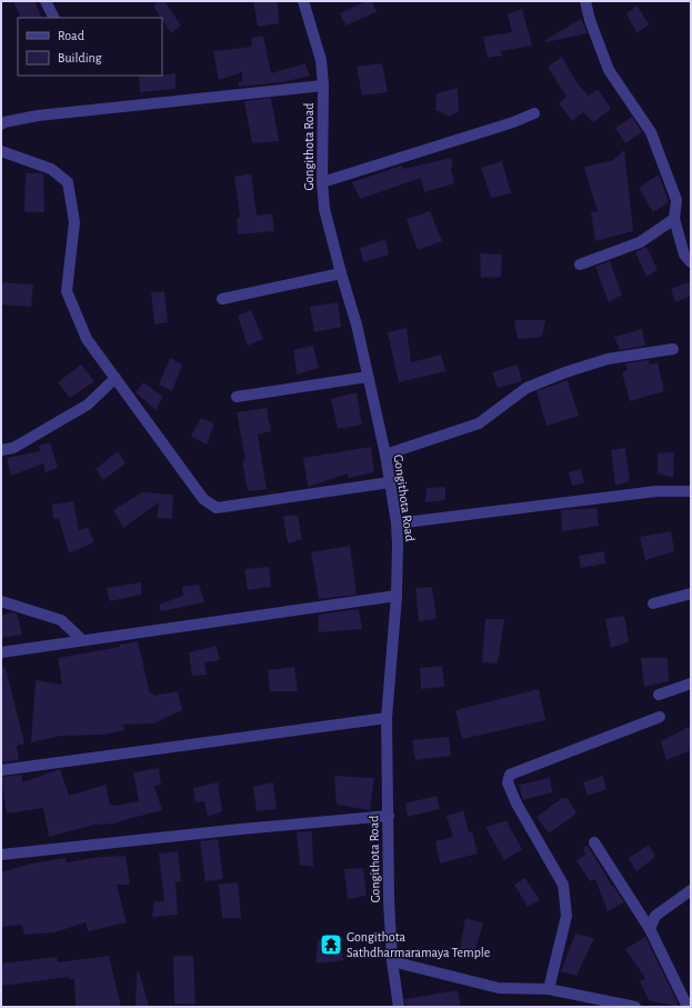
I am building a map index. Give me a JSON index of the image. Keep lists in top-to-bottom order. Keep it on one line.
{"streets":{"street":["Gongithota Road"]},"places":{"temple":["Gongithota Sathdharmaramaya Temple"]},"legend":["Road","Building"]}
